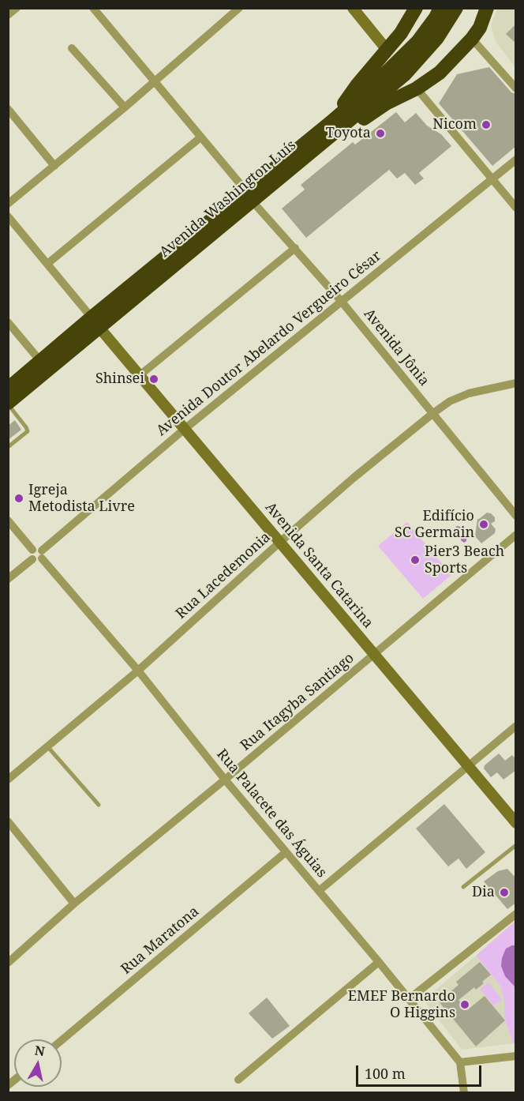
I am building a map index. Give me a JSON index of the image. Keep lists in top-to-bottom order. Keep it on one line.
{"streets":{"highway":["Avenida Washington Luís"],"street":["Avenida Doutor Abelardo Vergueiro César","Avenida Jônia","Avenida Santa Catarina","Rua Lacedemonia","Rua Itagyba Santiago","Rua Palacete das Águias","Rua Maratona"]},"crossings":[["Avenida Washington Luís","Avenida Jônia"],["Avenida Washington Luís","Avenida Santa Catarina"],["Avenida Doutor Abelardo Vergueiro César","Avenida Jônia"],["Avenida Doutor Abelardo Vergueiro César","Avenida Santa Catarina"],["Avenida Doutor Abelardo Vergueiro César","Rua Palacete das Águias"],["Avenida Jônia","Rua Lacedemonia"],["Avenida Santa Catarina","Rua Lacedemonia"],["Avenida Santa Catarina","Rua Itagyba Santiago"],["Rua Lacedemonia","Rua Palacete das Águias"],["Rua Itagyba Santiago","Rua Palacete das Águias"],["Rua Palacete das Águias","Rua Maratona"]],"places":["Nicom","Toyota","Shinsei","Igreja Metodista Livre","Edifício SC Germain","Pier3 Beach Sports","Dia","EMEF Bernardo O Higgins"],"scale_bar":"100 m","north":"top"}
